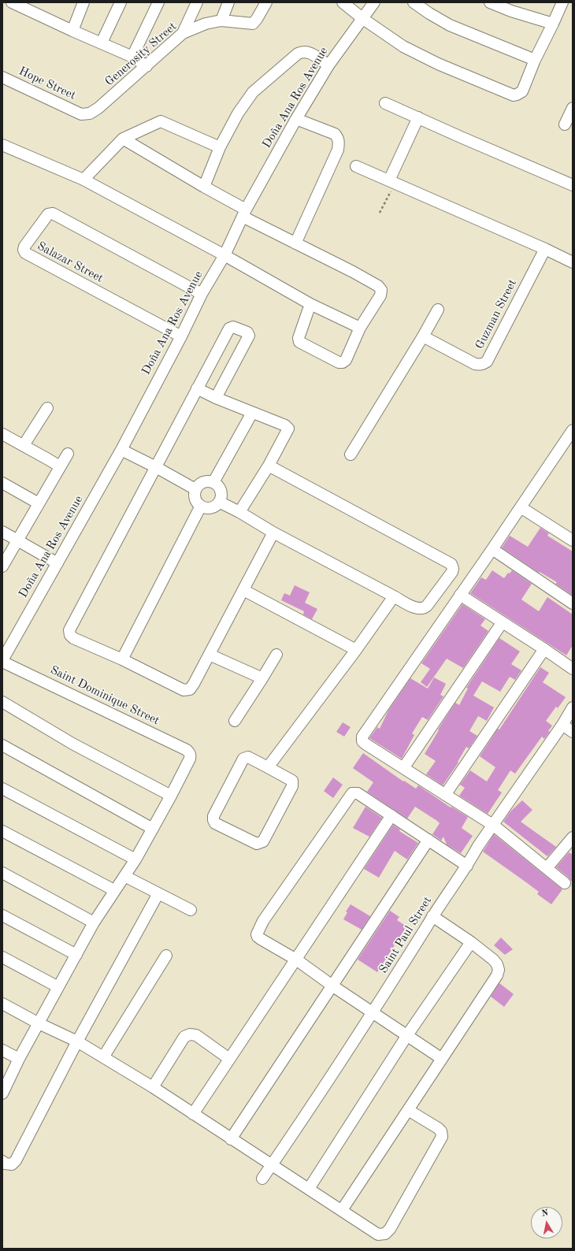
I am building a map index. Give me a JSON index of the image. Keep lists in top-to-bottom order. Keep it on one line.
{"streets":{"street":["Generosity Street","Hope Street","Doña Ana Ros Avenue","Salazar Street","Guzman Street","Saint Dominique Street","Saint Paul Street"]},"crossings":[["Generosity Street","Hope Street"],["Doña Ana Ros Avenue","Salazar Street"],["Doña Ana Ros Avenue","Saint Dominique Street"]],"north":"top"}
